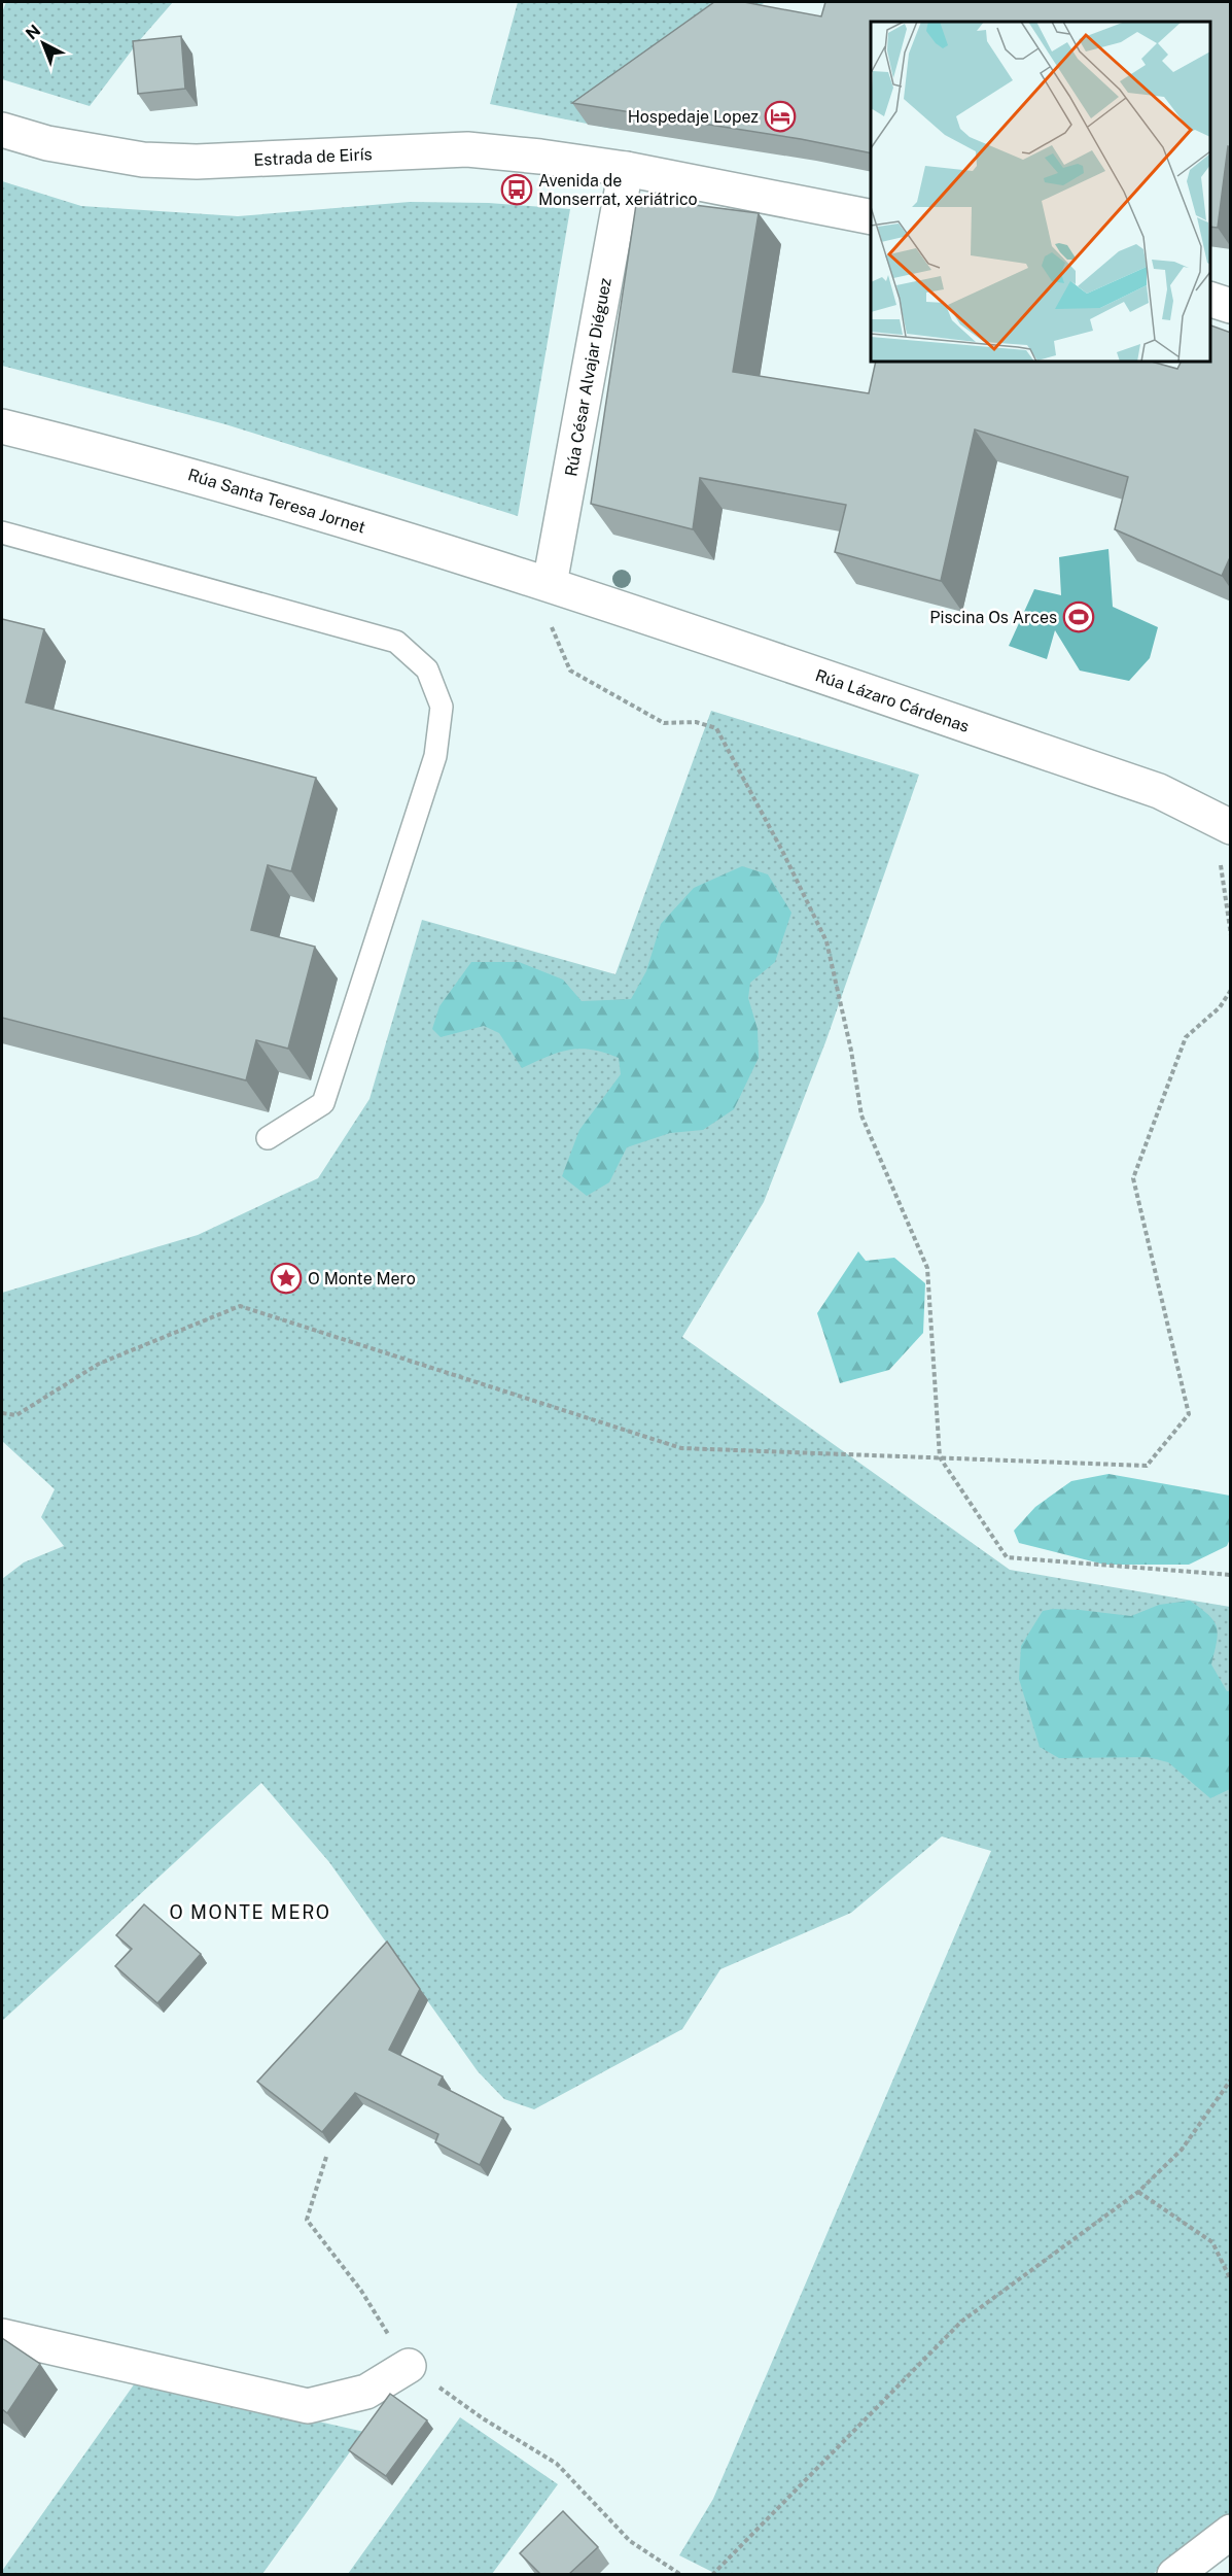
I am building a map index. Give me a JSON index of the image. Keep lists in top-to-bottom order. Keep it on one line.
{"streets":{"street":["Estrada de Eirís","Rúa César Alvajar Diéguez","Rúa Santa Teresa Jornet","Rúa Lázaro Cárdenas"]},"crossings":[["Estrada de Eirís","Rúa César Alvajar Diéguez"],["Rúa César Alvajar Diéguez","Rúa Santa Teresa Jornet"],["Rúa César Alvajar Diéguez","Rúa Lázaro Cárdenas"],["Rúa Santa Teresa Jornet","Rúa Lázaro Cárdenas"]],"districts":["O MONTE MERO"],"places":{"hotel":["Hospedaje Lopez"],"bus stop":["Avenida de Monserrat, xeriátrico"],"sports":["Piscina Os Arces"],"place":["O Monte Mero"]},"north":"top left"}
